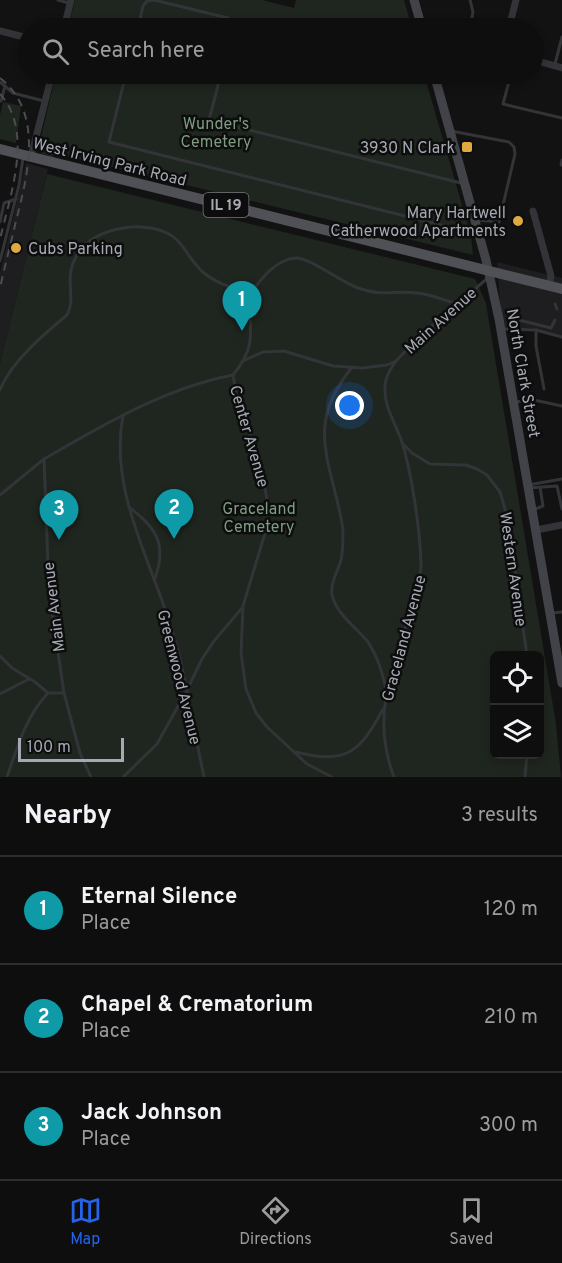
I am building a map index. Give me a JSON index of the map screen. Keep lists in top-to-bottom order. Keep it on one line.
{"streets":{"main road":["West Irving Park Road","IL 19","North Clark Street"],"lane":["Main Avenue","Center Avenue","Western Avenue","Graceland Avenue","Greenwood Avenue"]},"crossings":[["West Irving Park Road","Main Avenue"],["West Irving Park Road","North Clark Street"],["Main Avenue","North Clark Street"],["Main Avenue","Graceland Avenue"],["Western Avenue","Graceland Avenue"]],"parks":["Wunder's Cemetery","Graceland Cemetery"],"places":{"transit":["3930 N Clark"],"other":["Mary Hartwell Catherwood Apartments","Cubs Parking"]},"scale_bar":"100 m","page":{"search":"Search here","pins":["1","2","3"],"scale":"100 m","heading":["Nearby","3 results"],"list":[{"mark":"1","name":"Eternal Silence","note":"Place","value":"120 m"},{"mark":"2","name":"Chapel & Crematorium","note":"Place","value":"210 m"},{"mark":"3","name":"Jack Johnson","note":"Place","value":"300 m"}],"nav":["Map","Directions","Saved"]}}
